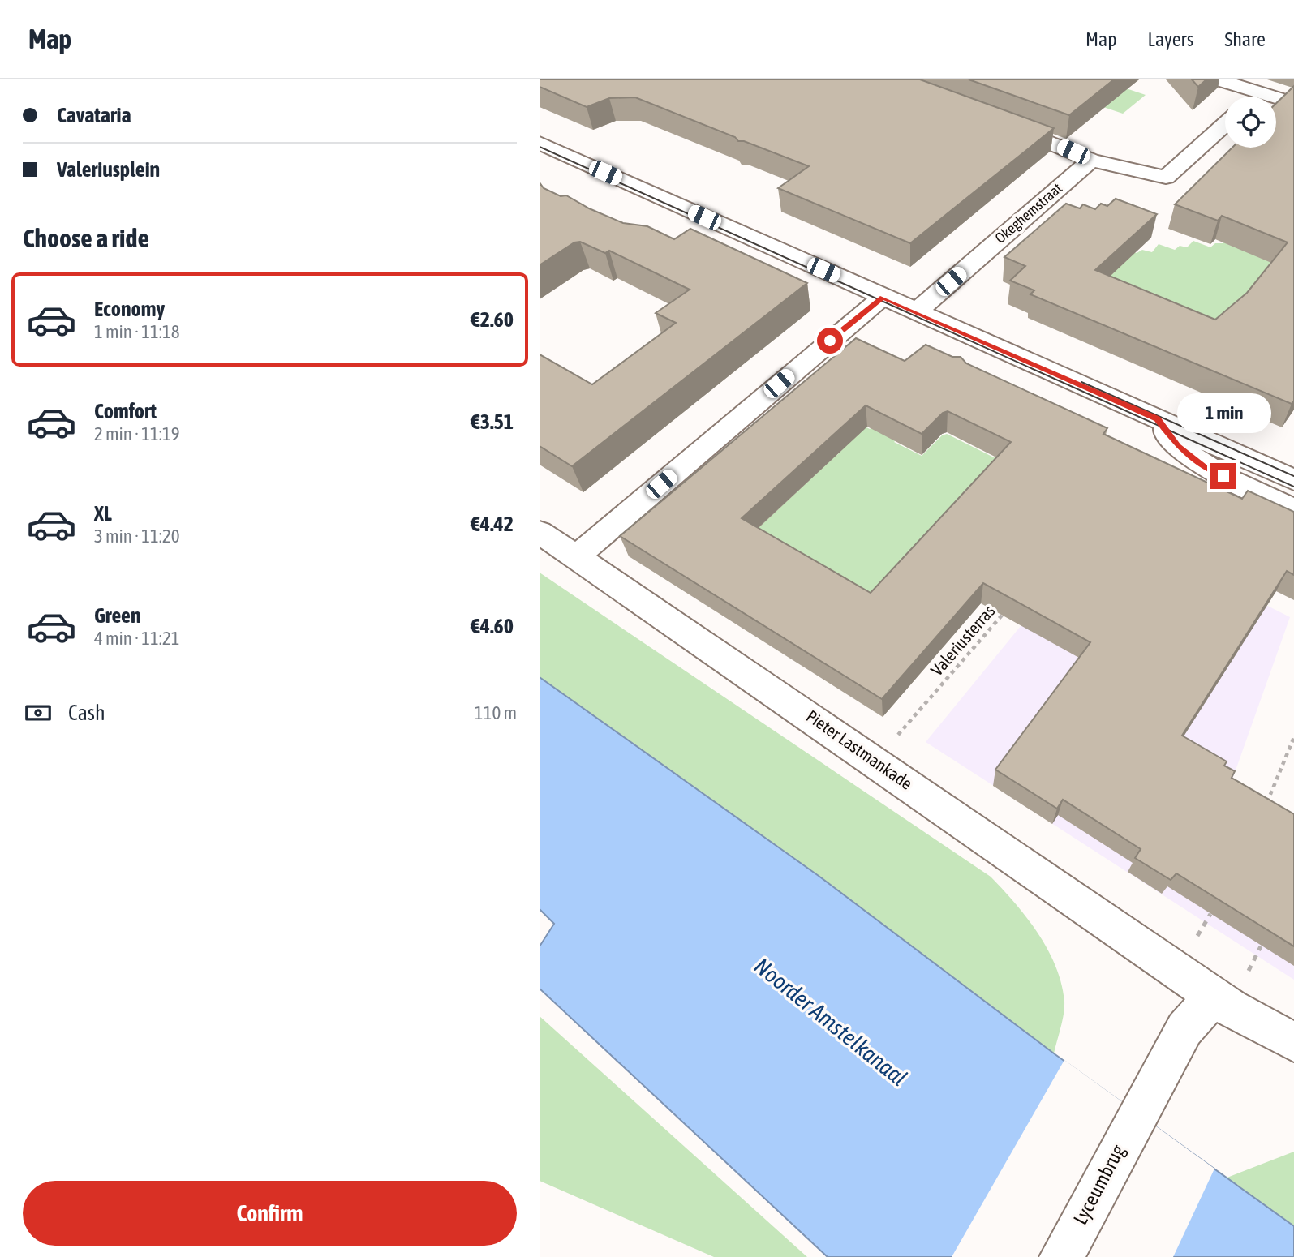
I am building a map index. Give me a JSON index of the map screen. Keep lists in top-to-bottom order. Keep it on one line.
{"streets":{"street":["Okeghemstraat","Pieter Lastmankade","Lyceumbrug"],"path":["Valeriusterras"]},"crossings":[["Pieter Lastmankade","Lyceumbrug"]],"water":["Noorder Amstelkanaal"],"page":{"header":"Map","nav":["Map","Layers","Share"],"banner":["Cavataria","Valeriusplein"],"heading":"Choose a ride","list":[{"name":"Economy","note":"1 min · 11:18","value":"€2.60"},{"name":"Comfort","note":"2 min · 11:19","value":"€3.51"},{"name":"XL","note":"3 min · 11:20","value":"€4.42"},{"name":"Green","note":"4 min · 11:21","value":"€4.60"}],"bubble":"1 min","pay":["Cash","110 m"],"buttons":"Confirm"}}
